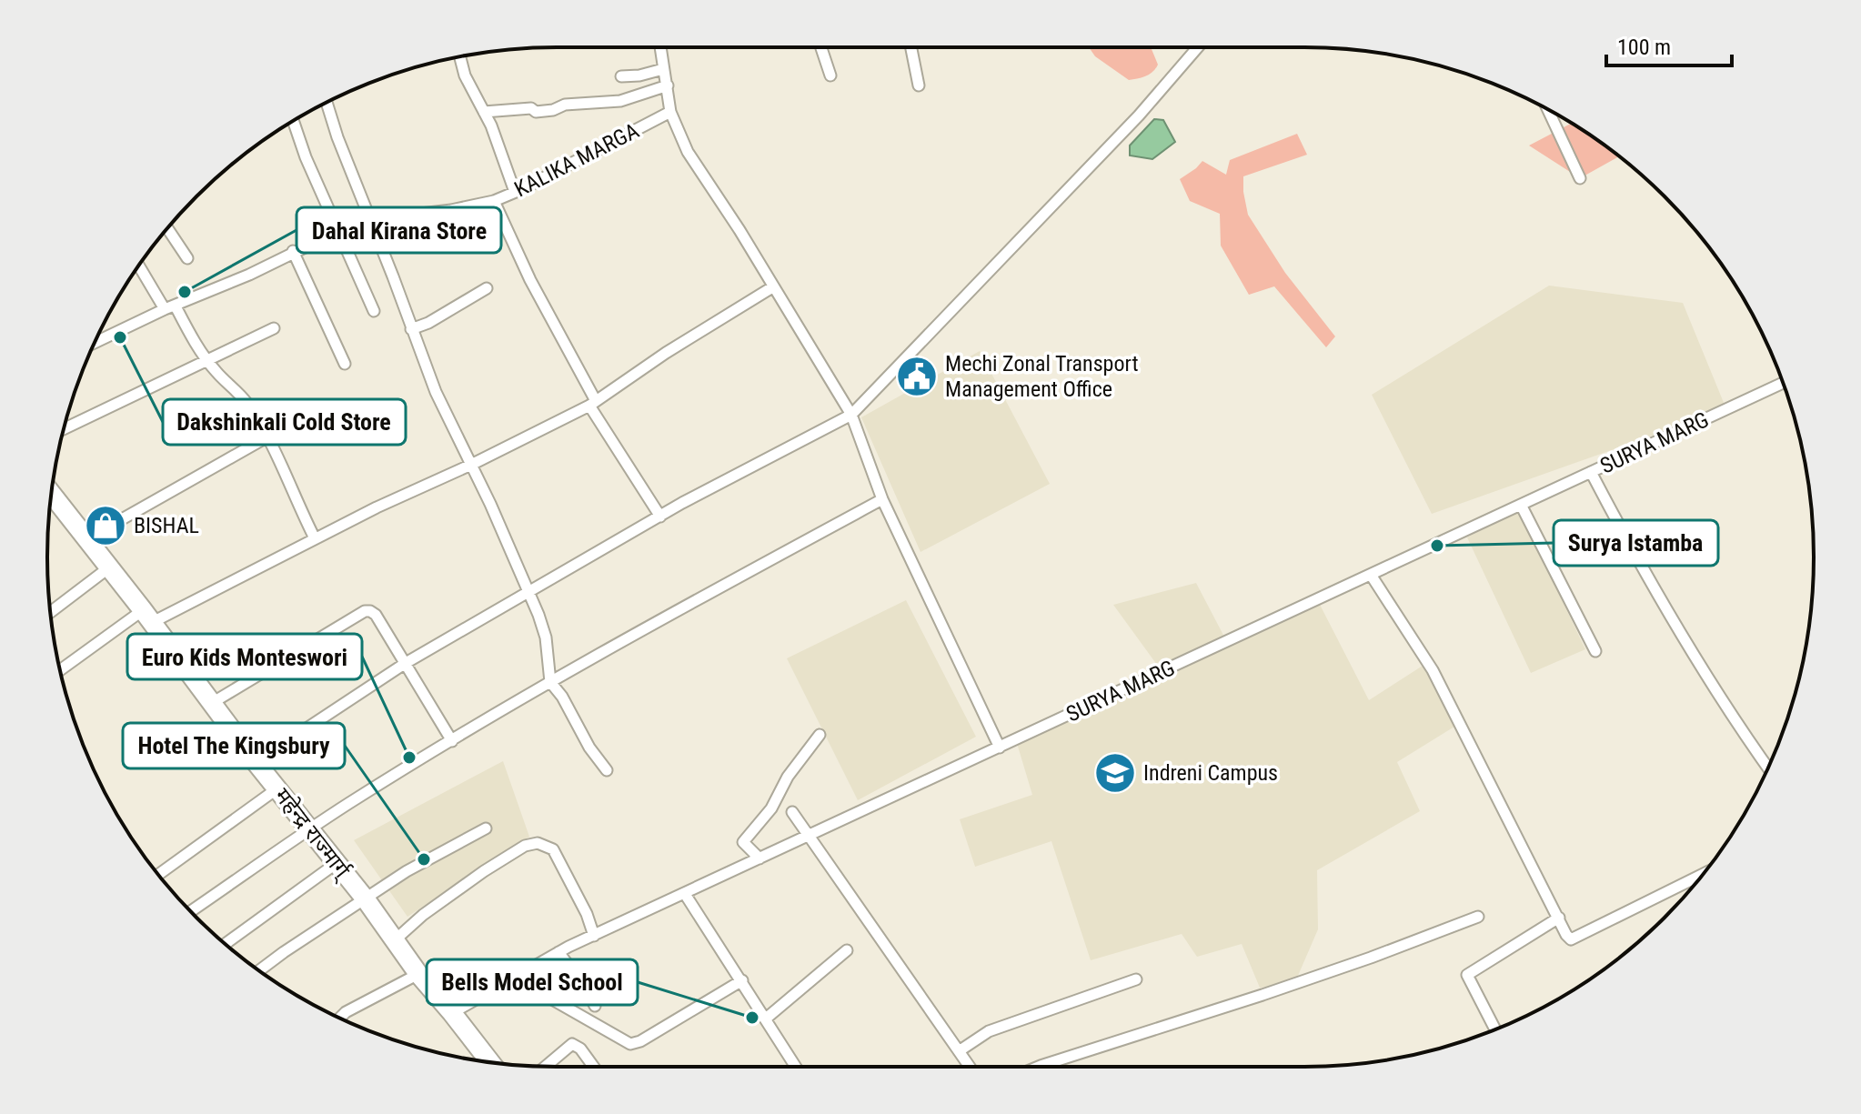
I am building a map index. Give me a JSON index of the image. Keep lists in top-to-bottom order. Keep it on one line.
{"streets":{"highway":["महेन्द्र राज्मार्ग्"],"street":["KALIKA MARGA","SURYA MARG"]},"crossings":[["SURYA MARG","महेन्द्र राज्मार्ग्"]],"places":{"other":["Dahal Kirana Store","Dakshinkali Cold Store","Surya Istamba","Euro Kids Monteswori","Hotel The Kingsbury","Bells Model School"],"public building":["Mechi Zonal Transport Management Office"],"shop":["BISHAL"],"school or university":["Indreni Campus"]},"scale_bar":"100 m"}
